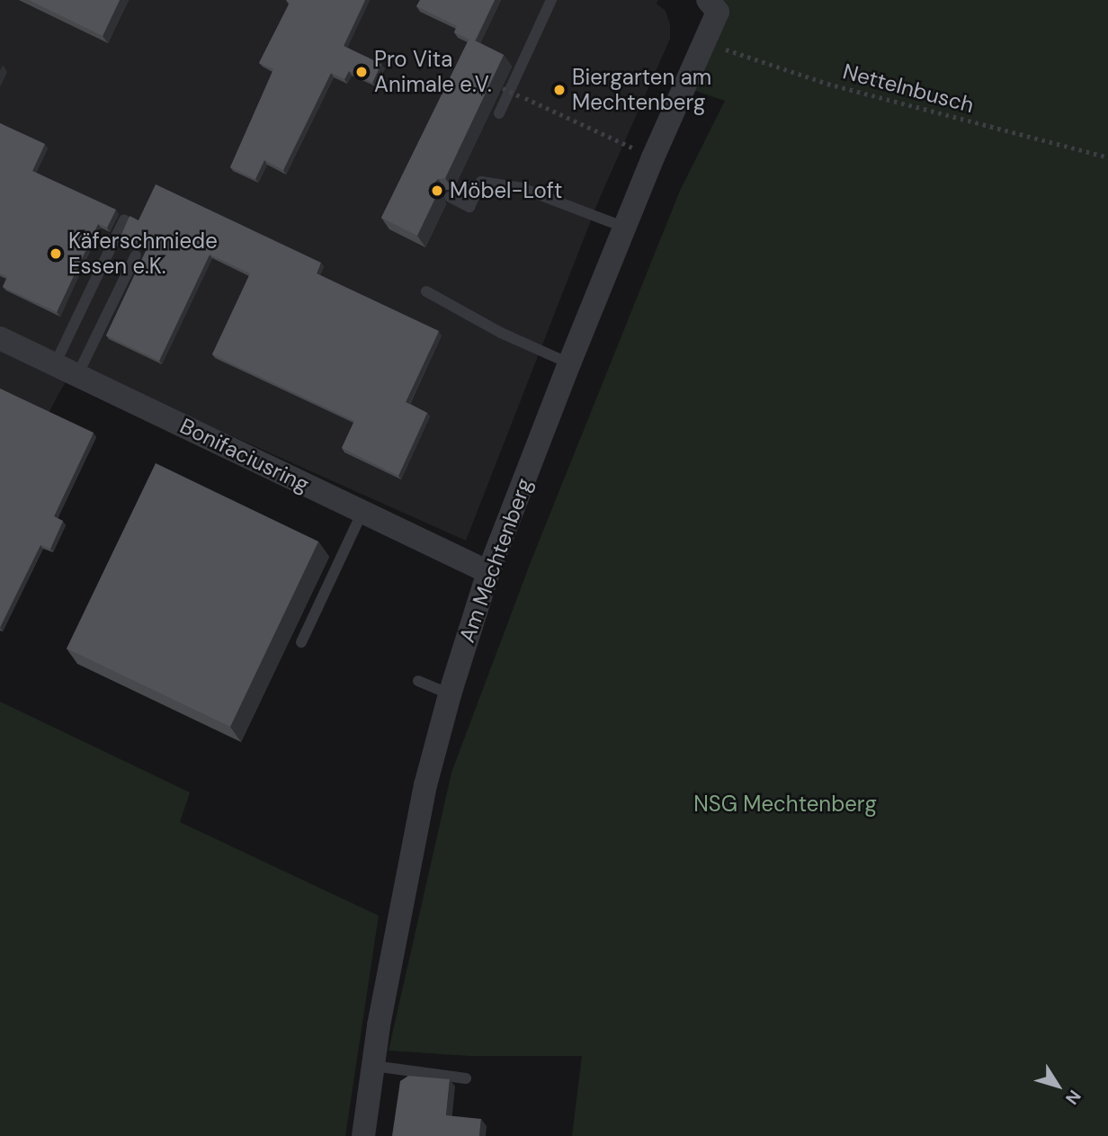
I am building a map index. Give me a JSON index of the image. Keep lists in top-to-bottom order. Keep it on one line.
{"streets":{"street":["Bonifaciusring","Am Mechtenberg"],"path":["Nettelnbusch"]},"crossings":[["Nettelnbusch","Am Mechtenberg"],["Bonifaciusring","Am Mechtenberg"]],"parks":["NSG Mechtenberg"],"places":["Pro Vita Animale e.V.","Biergarten am Mechtenberg","Möbel-Loft","Käferschmiede Essen e.K."],"north":"bottom right"}
